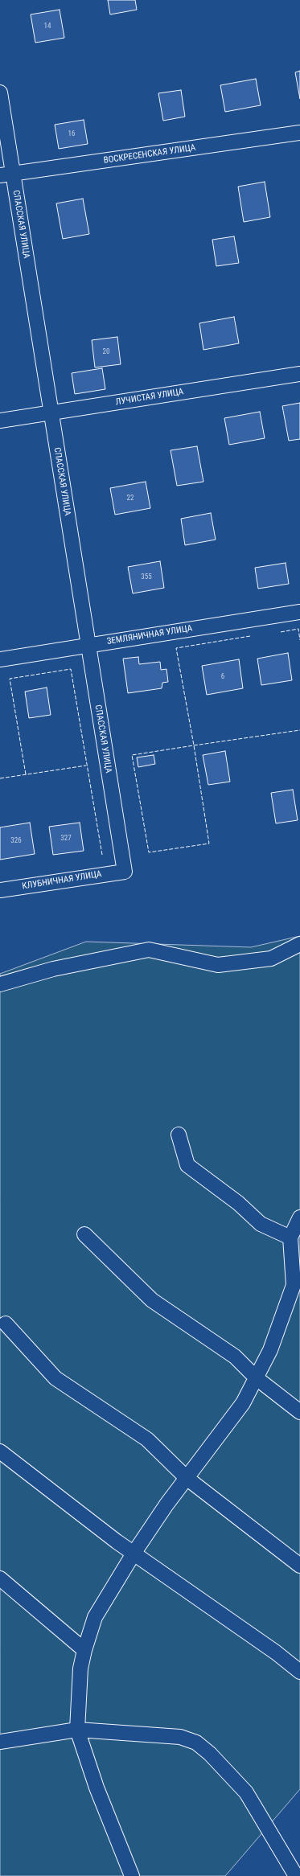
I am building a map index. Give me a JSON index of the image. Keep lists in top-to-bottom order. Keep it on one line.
{"streets":{"street":["ВОСКРЕСЕНСКАЯ УЛИЦА","СПАССКАЯ УЛИЦА","ЛУЧИСТАЯ УЛИЦА","ЗЕМЛЯНИЧНАЯ УЛИЦА","КЛУБНИЧНАЯ УЛИЦА"]},"crossings":[["ВОСКРЕСЕНСКАЯ УЛИЦА","СПАССКАЯ УЛИЦА"],["СПАССКАЯ УЛИЦА","ЛУЧИСТАЯ УЛИЦА"],["СПАССКАЯ УЛИЦА","ЗЕМЛЯНИЧНАЯ УЛИЦА"],["СПАССКАЯ УЛИЦА","КЛУБНИЧНАЯ УЛИЦА"]],"house_numbers":["14","16","20","22","355","6","327","326"]}
